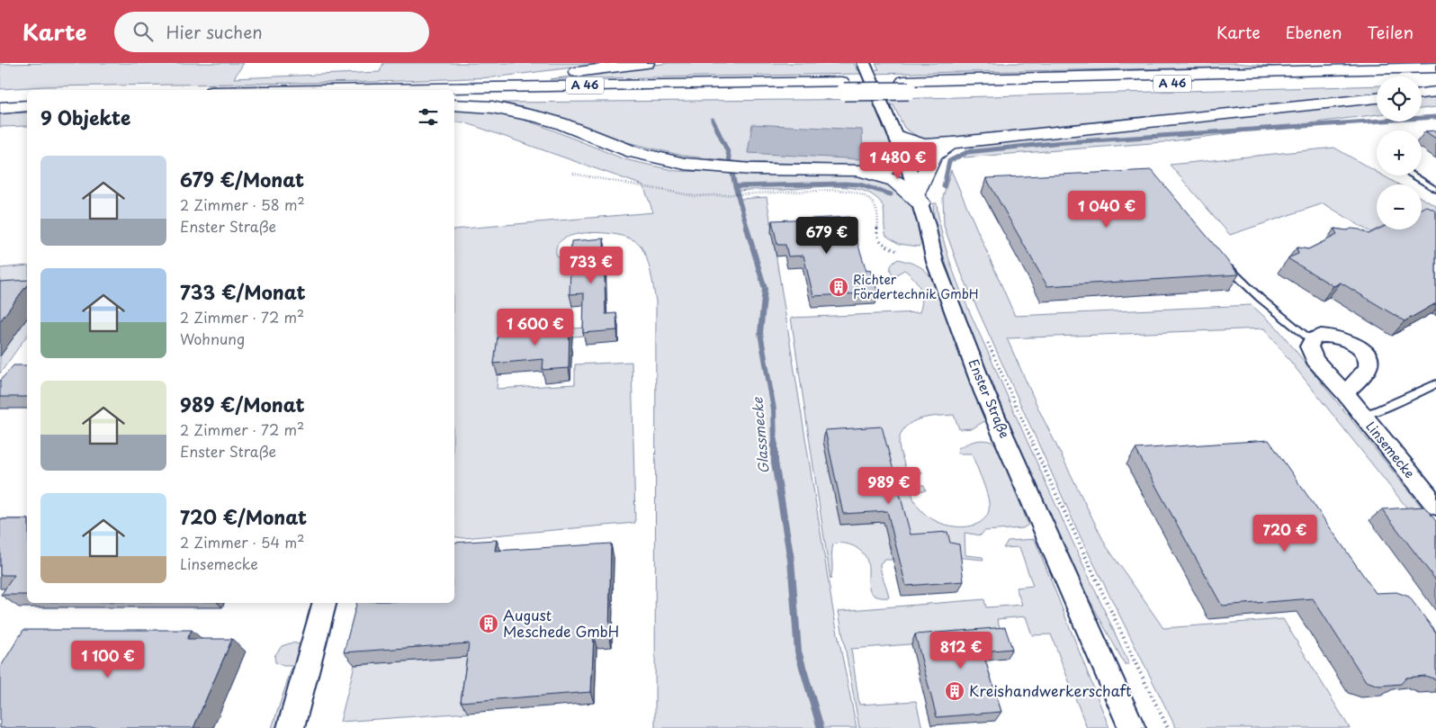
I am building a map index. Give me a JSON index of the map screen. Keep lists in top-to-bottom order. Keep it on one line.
{"streets":{"highway":["A 46"],"street":["Enster Straße","Linsemecke"]},"water":["Glassmecke"],"places":{"building":["Richter Fördertechnik GmbH","August Meschede GmbH","Kreishandwerkerschaft"]},"page":{"header":"Karte","search":"Hier suchen","nav":["Karte","Ebenen","Teilen"],"map_buttons":["+","−"],"heading":"9 Objekte","price":["1 480 €","1 040 €","679 €","733 €","1 600 €","989 €","720 €","812 €","1 100 €"],"list":[{"name":"679 €/Monat","note":"2 Zimmer · 58 m² · Enster Straße"},{"name":"733 €/Monat","note":"2 Zimmer · 72 m² · Wohnung"},{"name":"989 €/Monat","note":"2 Zimmer · 72 m² · Enster Straße"},{"name":"720 €/Monat","note":"2 Zimmer · 54 m² · Linsemecke"}]}}
